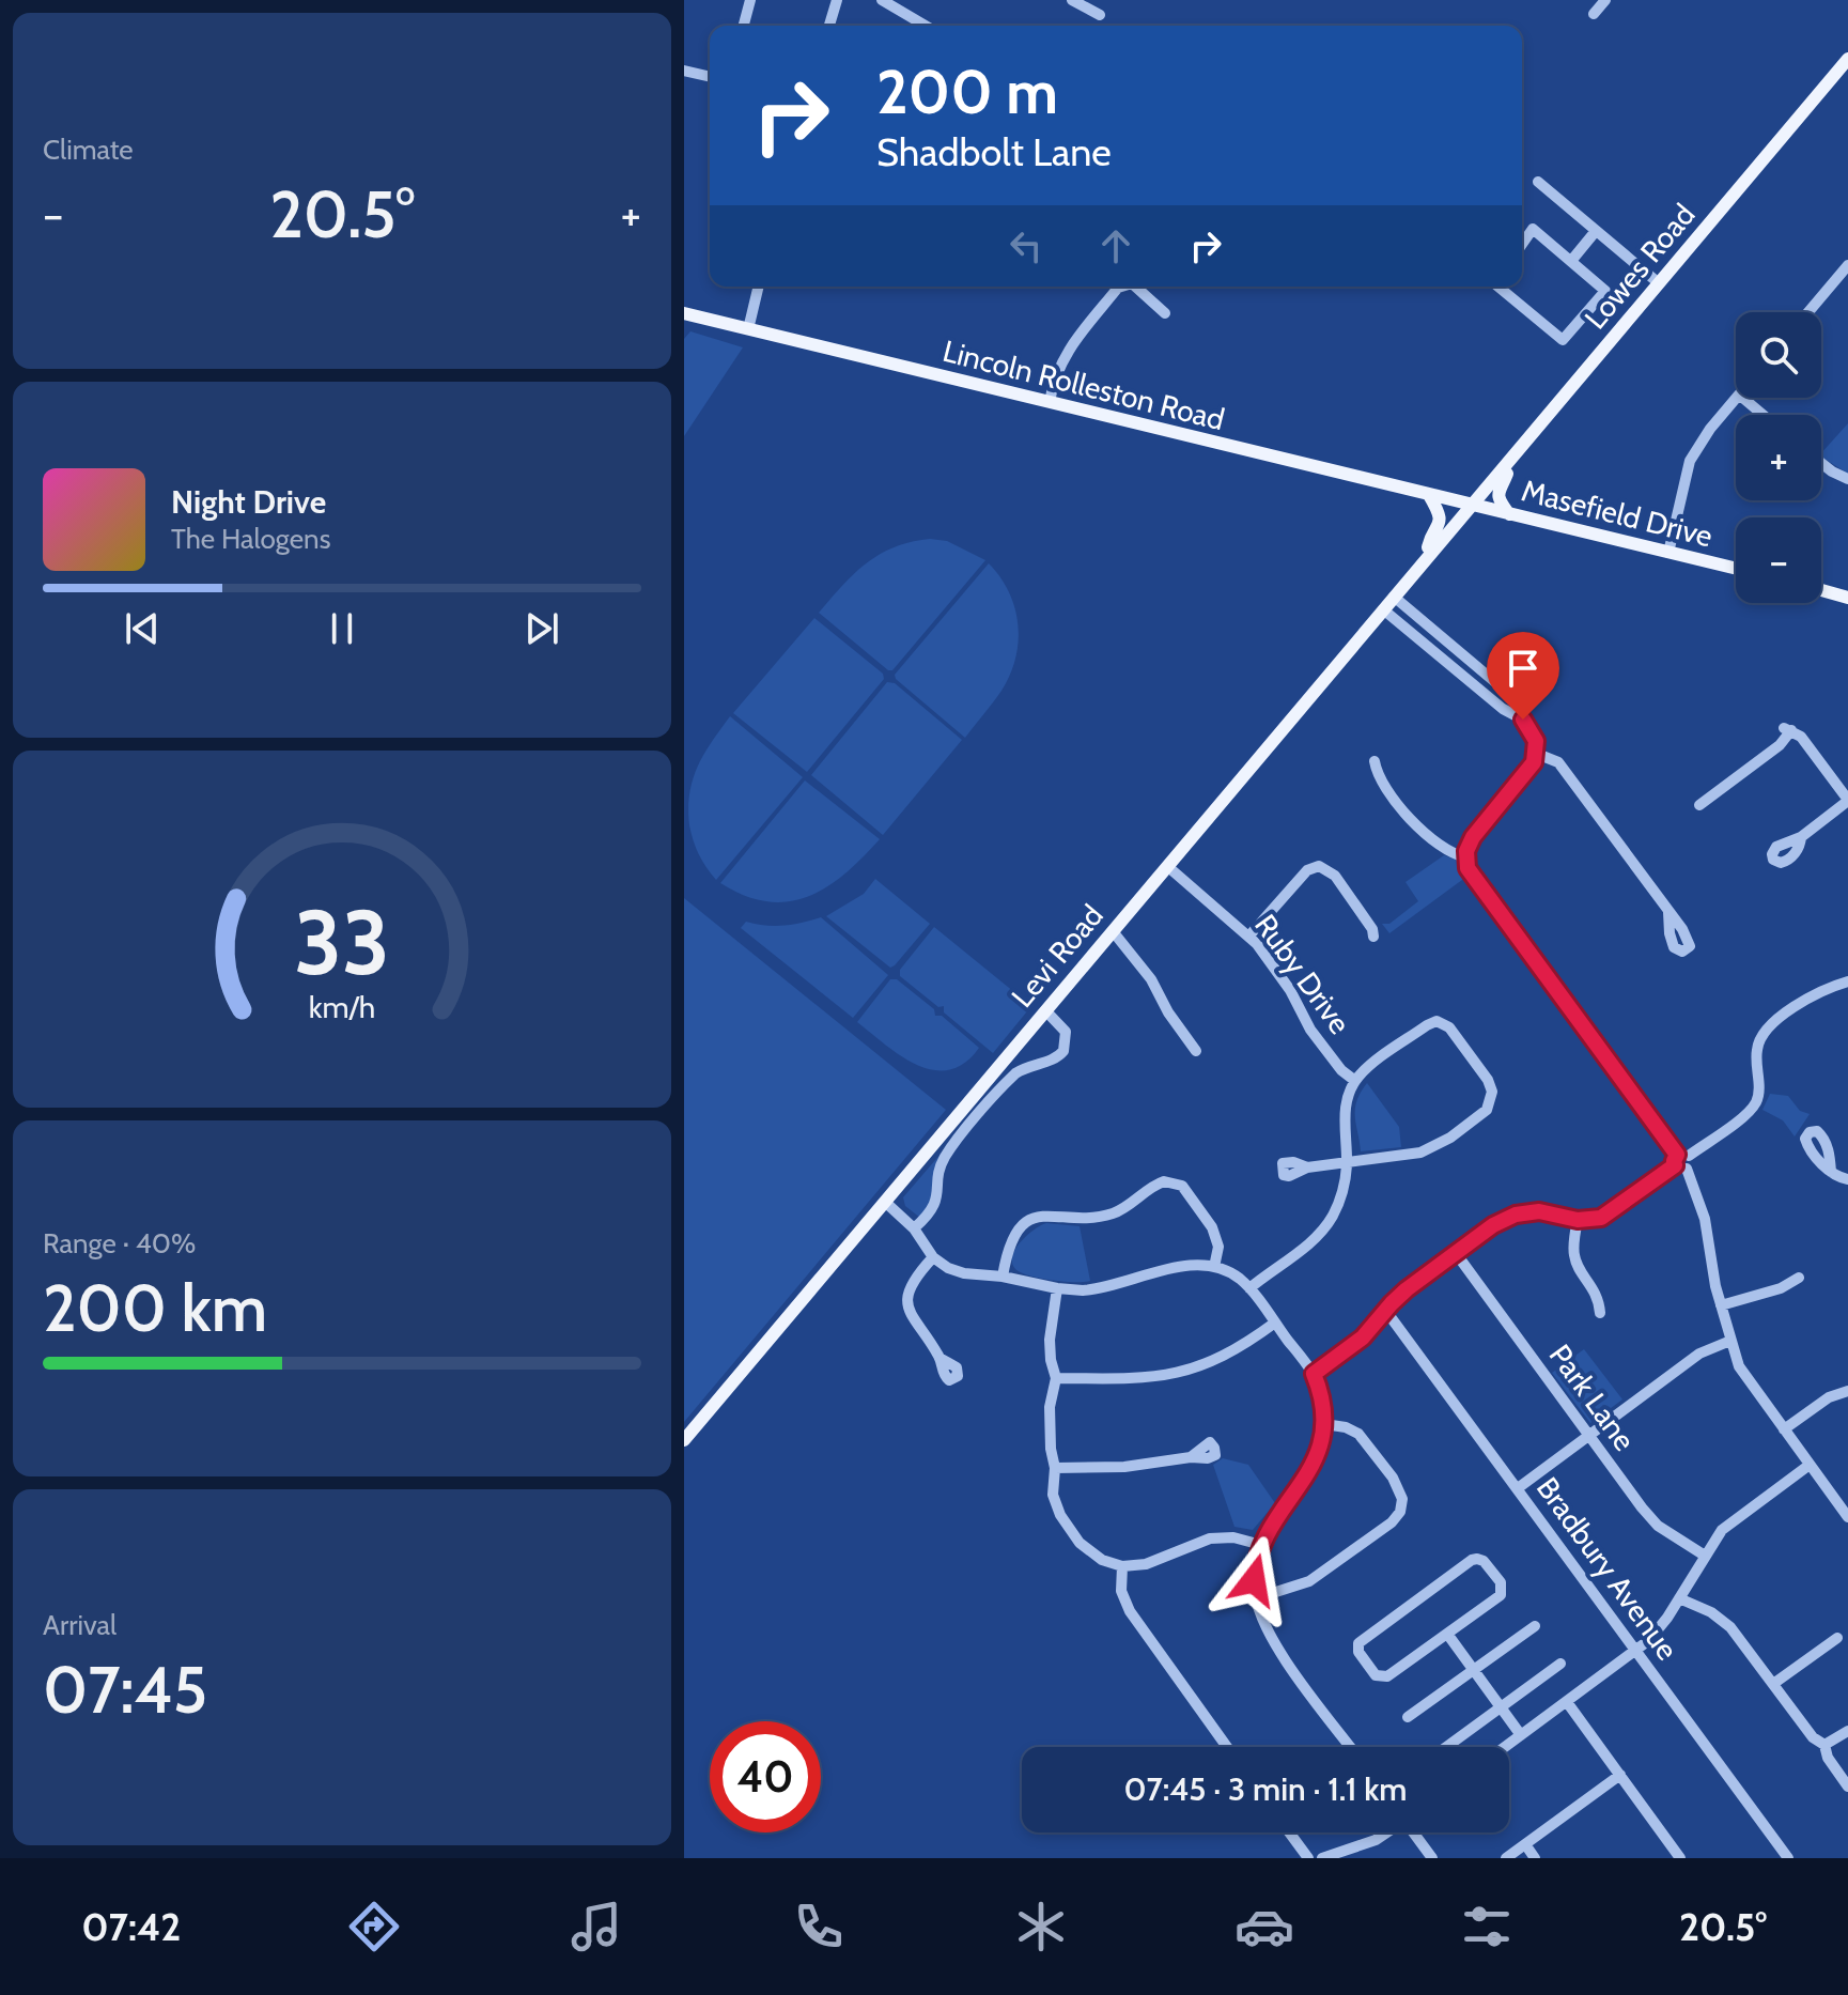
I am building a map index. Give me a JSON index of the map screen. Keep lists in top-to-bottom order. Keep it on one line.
{"streets":{"main road":["Lowes Road","Lincoln Rolleston Road","Masefield Drive","Levi Road"],"street":["Ruby Drive","Park Lane","Bradbury Avenue"]},"crossings":[["Lowes Road","Lincoln Rolleston Road"],["Lowes Road","Masefield Drive"],["Lowes Road","Levi Road"],["Lincoln Rolleston Road","Masefield Drive"],["Lincoln Rolleston Road","Levi Road"],["Masefield Drive","Levi Road"],["Levi Road","Ruby Drive"]],"page":{"tile":["Climate",["Range · 40%","200 km"],["Arrival","07:45"]],"turn":["200 m","Shadbolt Lane"],"heat":["−","20.5°","+"],"map_buttons":["+","−"],"song":["Night Drive","The Halogens"],"limit":"40","trip":"07:45 · 3 min · 1.1 km","tabs":["07:42","20.5°"],"gauge":["33","km/h"]}}
